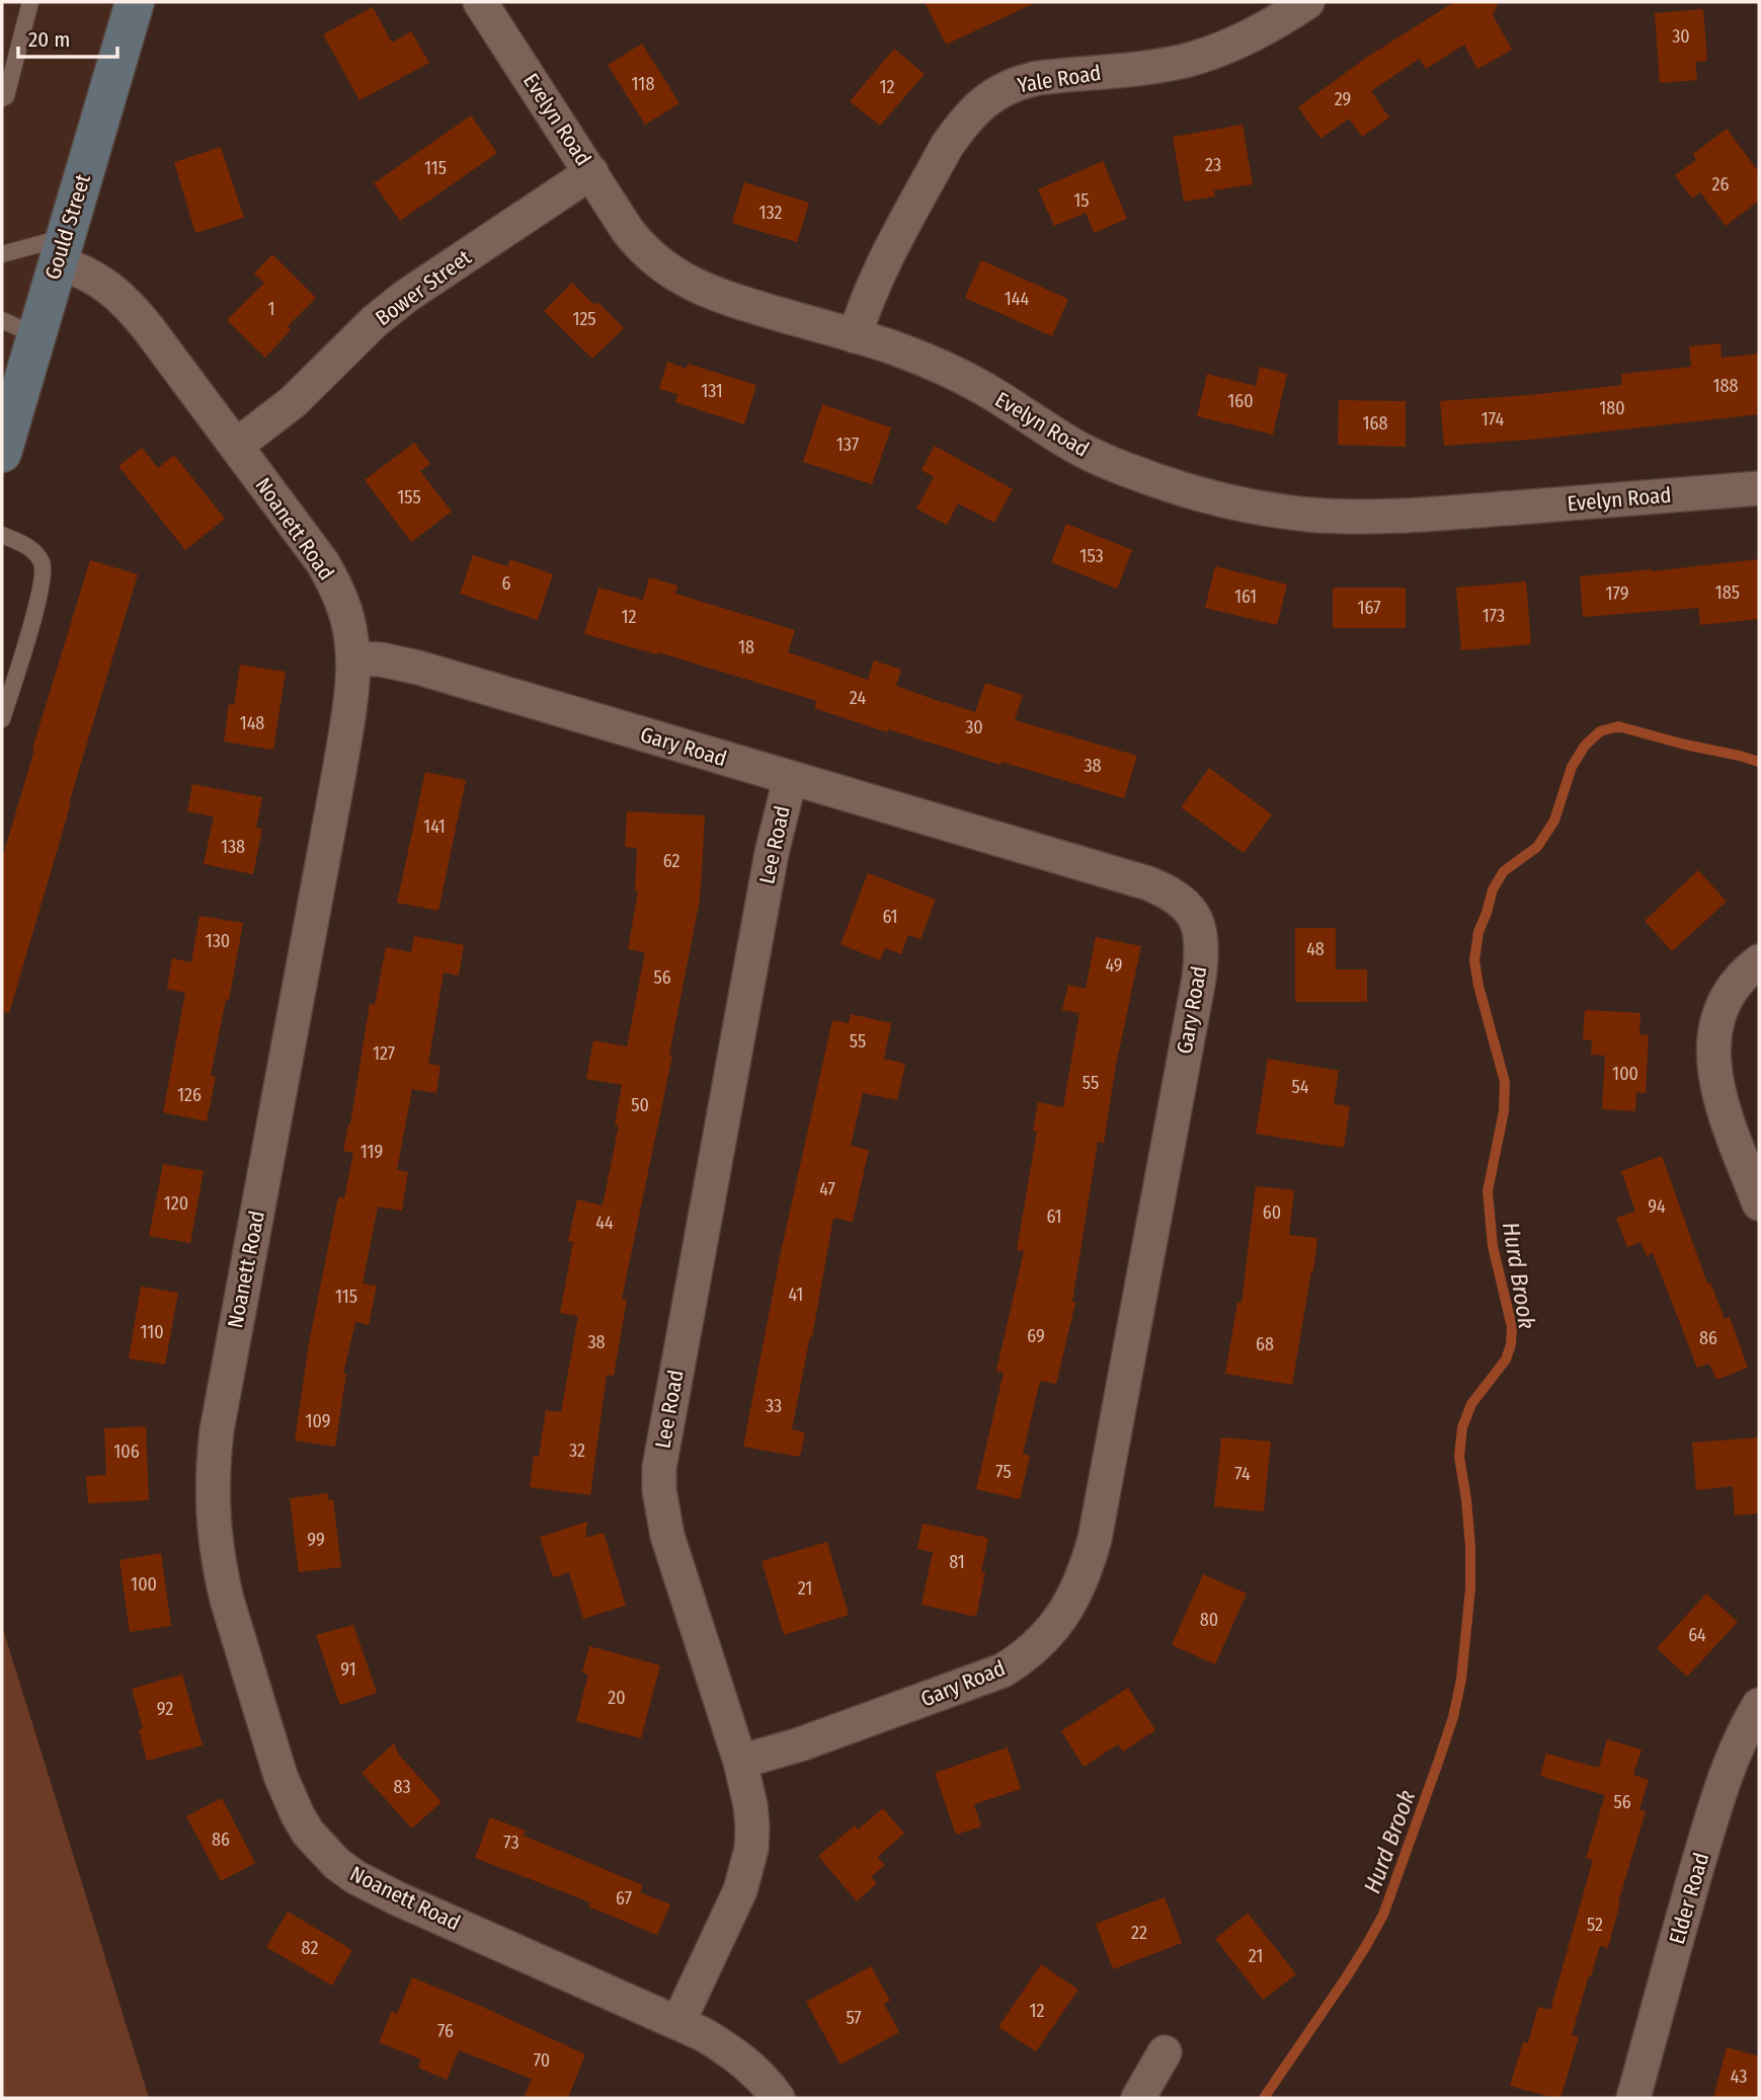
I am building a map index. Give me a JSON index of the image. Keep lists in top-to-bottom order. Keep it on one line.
{"streets":{"main road":["Gould Street"],"street":["Yale Road","Evelyn Road","Bower Street","Noanett Road","Gary Road","Lee Road","Elder Road"]},"crossings":[["Yale Road","Evelyn Road"],["Evelyn Road","Bower Street"],["Gould Street","Noanett Road"],["Bower Street","Noanett Road"],["Noanett Road","Gary Road"],["Noanett Road","Lee Road"],["Gary Road","Lee Road"]],"water":["Hurd Brook"],"house_numbers":["30","118","12","29","23","115","26","15","132","144","1","125","188","131","160","180","174","168","137","155","153","6","185","179","161","167","173","12","18","24","148","30","38","141","138","62","61","130","48","49","56","55","127","100","55","54","126","50","119","47","120","94","60","61","44","41","115","110","69","86","38","68","33","109","32","106","75","74","99","81","100","21","80","64","91","20","92","83","56","86","73","67","52","22","82","21","12","57","76","70","43"],"scale_bar":"20 m"}
